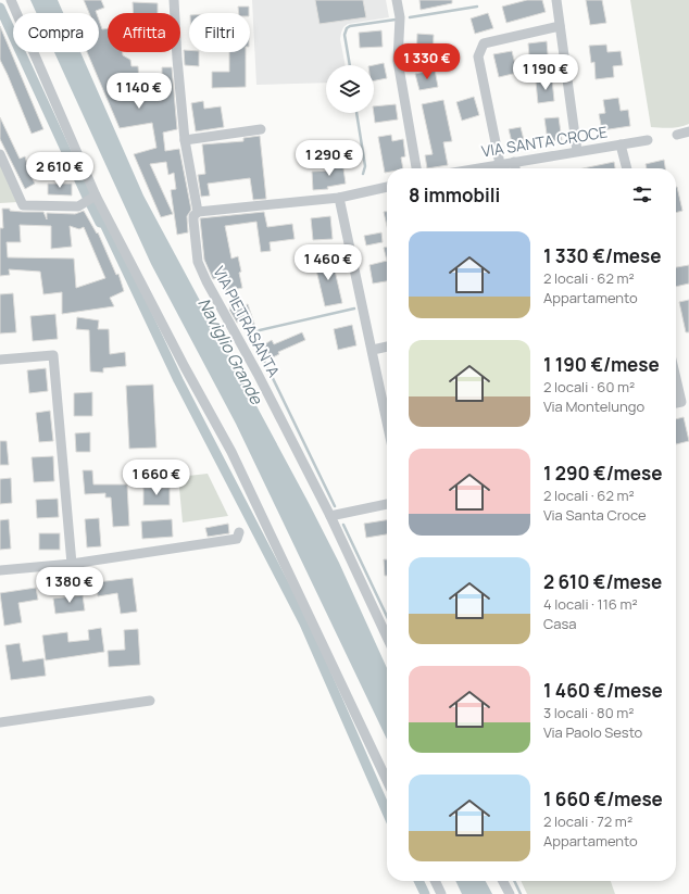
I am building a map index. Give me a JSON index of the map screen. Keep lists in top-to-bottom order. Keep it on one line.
{"streets":{"street":["VIA SANTA CROCE","VIA PIETRASANTA"]},"water":["Naviglio Grande"],"page":{"chip":["Compra","Affitta","Filtri"],"price":["1 330 €","1 190 €","1 140 €","1 290 €","2 610 €","1 460 €","1 660 €","1 380 €"],"heading":"8 immobili","list":[{"name":"1 330 €/mese","note":"2 locali · 62 m² · Appartamento"},{"name":"1 190 €/mese","note":"2 locali · 60 m² · Via Montelungo"},{"name":"1 290 €/mese","note":"2 locali · 62 m² · Via Santa Croce"},{"name":"2 610 €/mese","note":"4 locali · 116 m² · Casa"},{"name":"1 460 €/mese","note":"3 locali · 80 m² · Via Paolo Sesto"},{"name":"1 660 €/mese","note":"2 locali · 72 m² · Appartamento"}]}}
